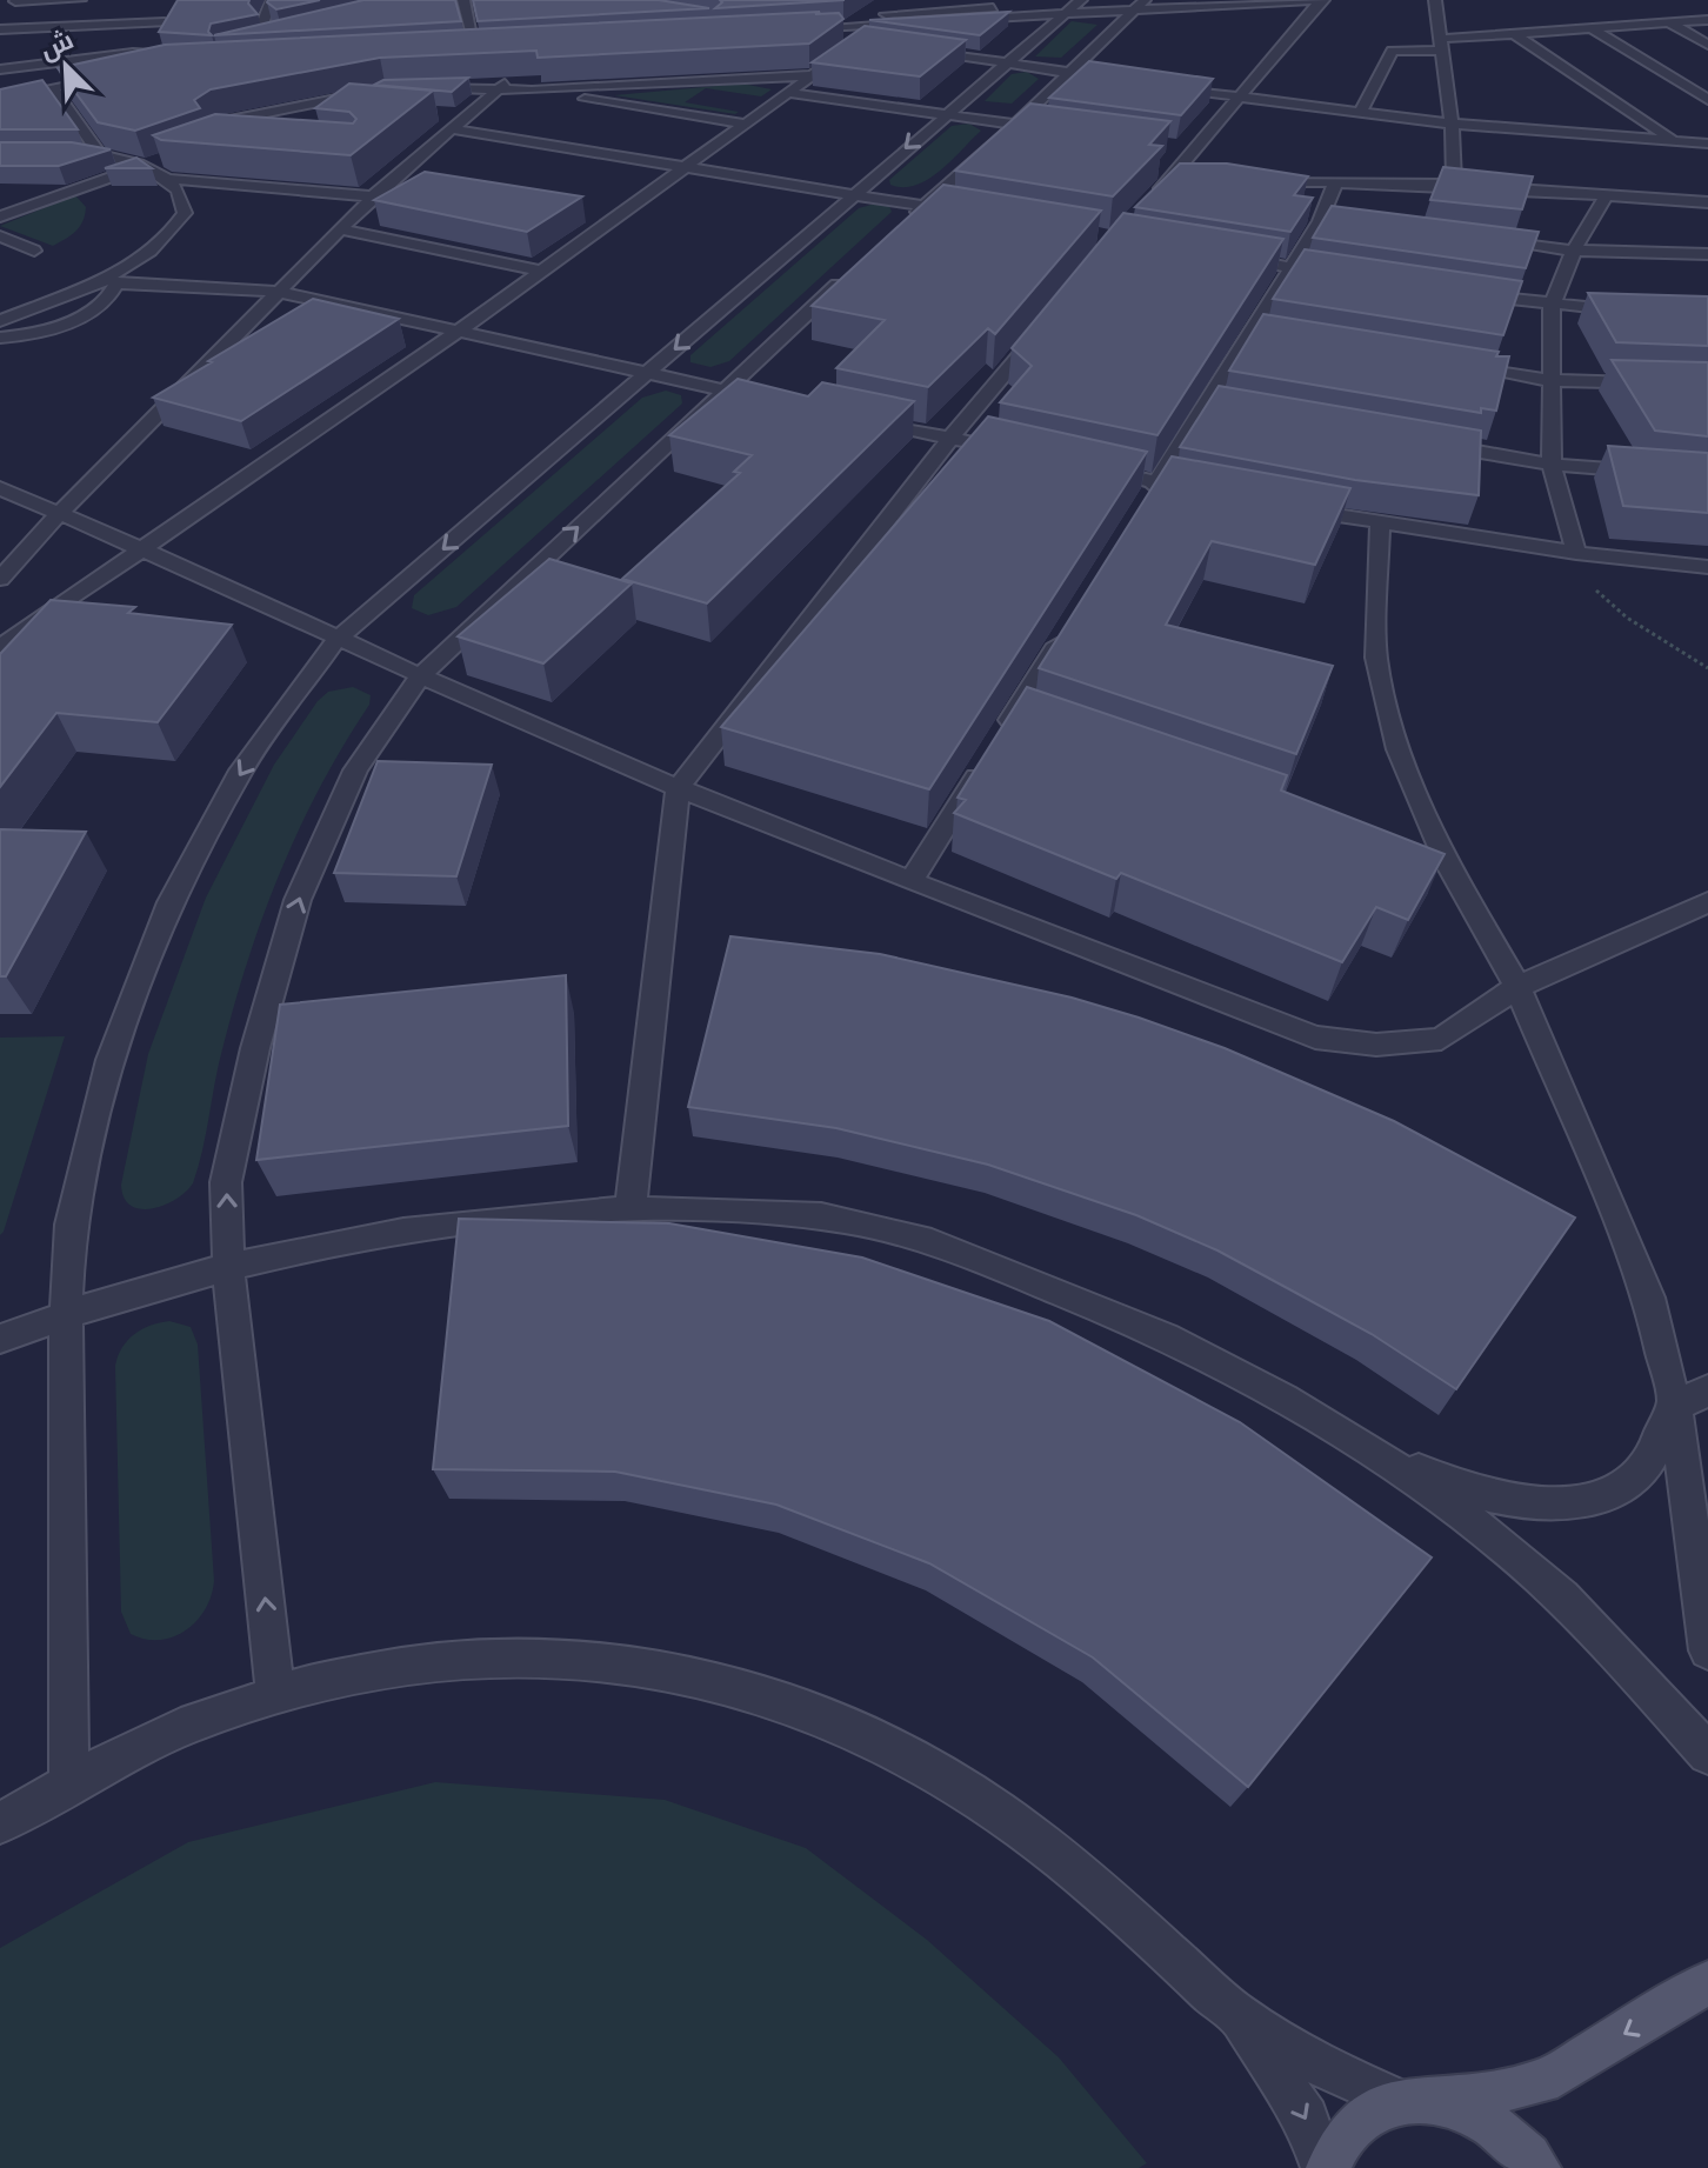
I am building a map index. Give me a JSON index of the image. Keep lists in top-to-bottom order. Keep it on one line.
{"north":"top left"}
